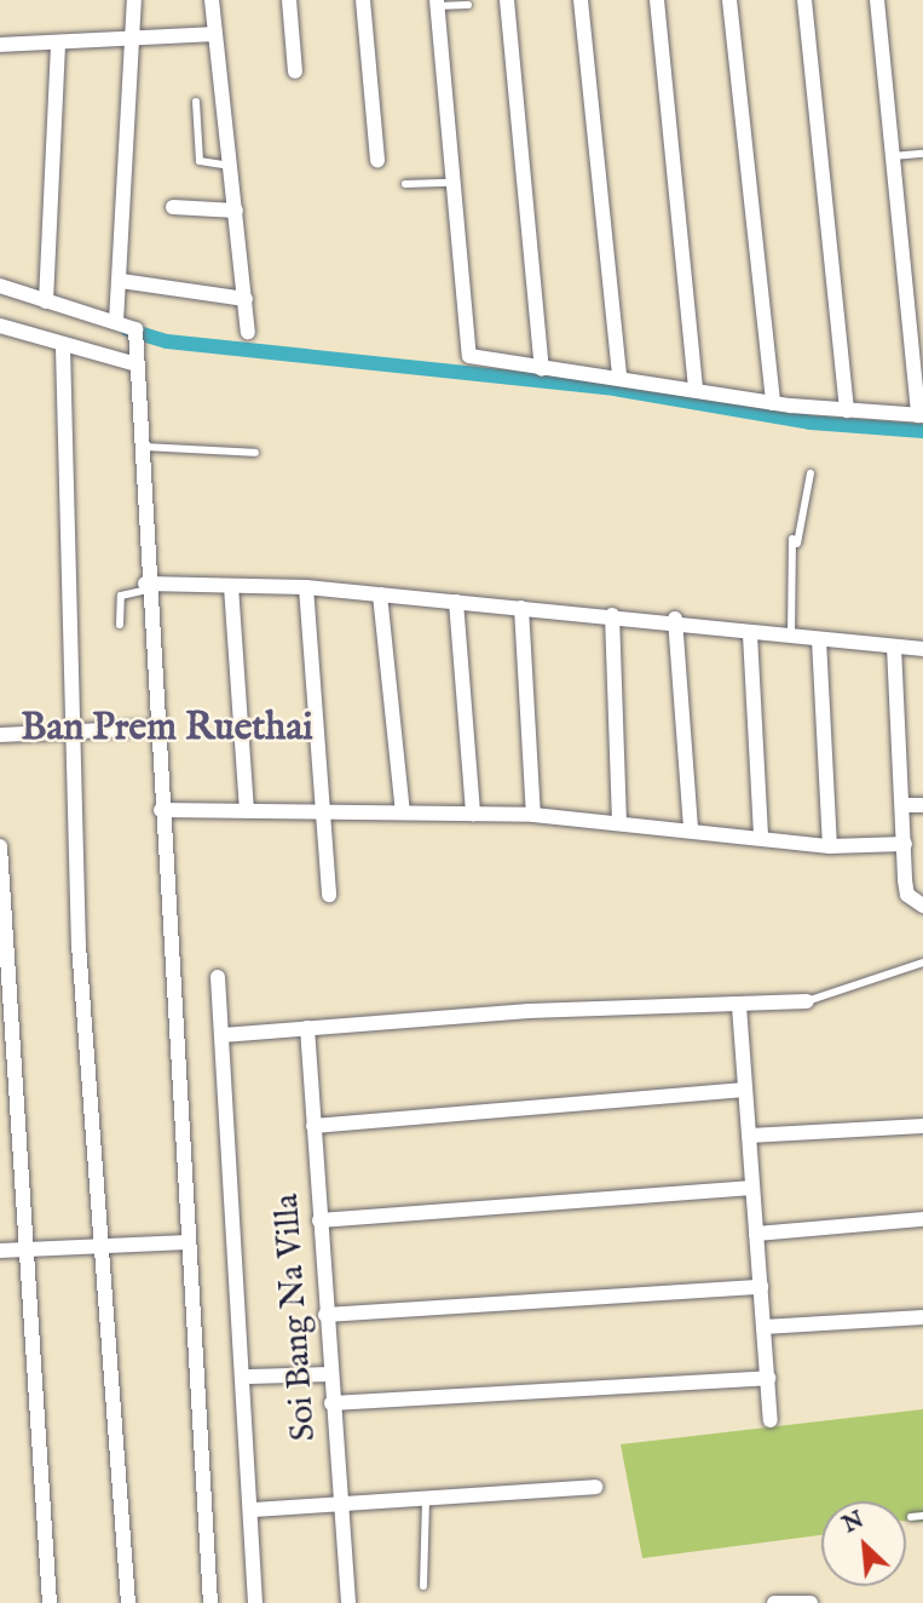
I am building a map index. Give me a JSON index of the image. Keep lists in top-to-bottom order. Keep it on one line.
{"streets":{"street":["Soi Bang Na Villa"]},"districts":["Ban Prem Ruethai"],"north":"top left"}
